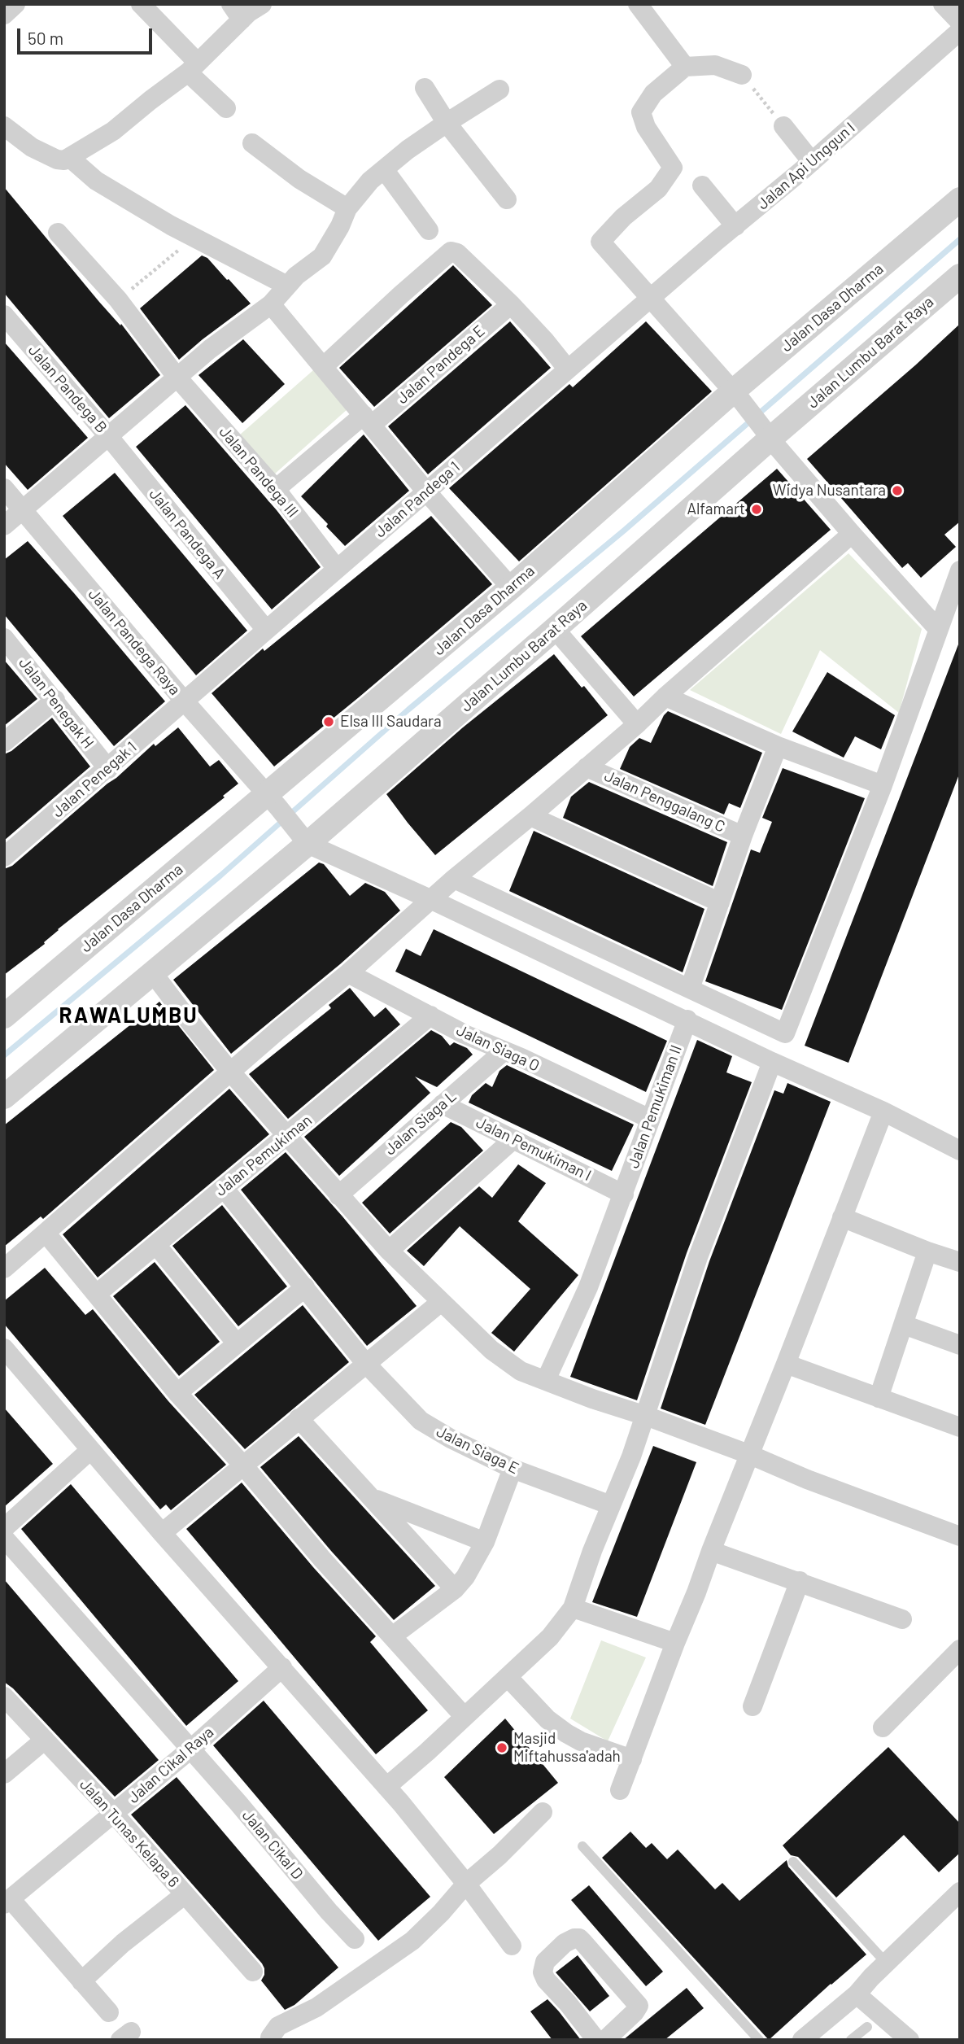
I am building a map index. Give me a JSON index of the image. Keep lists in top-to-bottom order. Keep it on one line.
{"streets":{"street":["Jalan Api Unggun I","Jalan Dasa Dharma","Jalan Lumbu Barat Raya","Jalan Pandega E","Jalan Pandega B","Jalan Pandega III","Jalan Pandega 1","Jalan Pandega A","Jalan Pandega Raya","Jalan Penegak H","Jalan Penegak 1","Jalan Penggalang C","Jalan Siaga O","Jalan Pemukiman II","Jalan Siaga L","Jalan Pemukiman I","Jalan Pemukiman","Jalan Siaga E","Jalan Cikal Raya","Jalan Tunas Kelapa 6","Jalan Cikal D"]},"crossings":[["Jalan Api Unggun I","Jalan Pandega 1"],["Jalan Dasa Dharma","Jalan Pandega Raya"],["Jalan Lumbu Barat Raya","Jalan Pandega Raya"],["Jalan Pandega E","Jalan Pandega III"],["Jalan Pandega B","Jalan Pandega A"],["Jalan Pandega III","Jalan Pandega 1"],["Jalan Pandega 1","Jalan Pandega A"],["Jalan Pandega 1","Jalan Pandega Raya"],["Jalan Pandega 1","Jalan Penegak 1"],["Jalan Pandega Raya","Jalan Penegak 1"],["Jalan Penegak H","Jalan Penegak 1"],["Jalan Siaga O","Jalan Pemukiman II"],["Jalan Siaga O","Jalan Siaga L"],["Jalan Siaga O","Jalan Pemukiman"],["Jalan Pemukiman II","Jalan Pemukiman I"],["Jalan Siaga L","Jalan Pemukiman I"],["Jalan Pemukiman","Jalan Siaga E"],["Jalan Cikal Raya","Jalan Tunas Kelapa 6"],["Jalan Cikal Raya","Jalan Cikal D"]],"districts":["RAWALUMBU"],"places":["Widya Nusantara","Alfamart","Elsa III Saudara","Masjid Miftahussa'adah"],"scale_bar":"50 m"}
